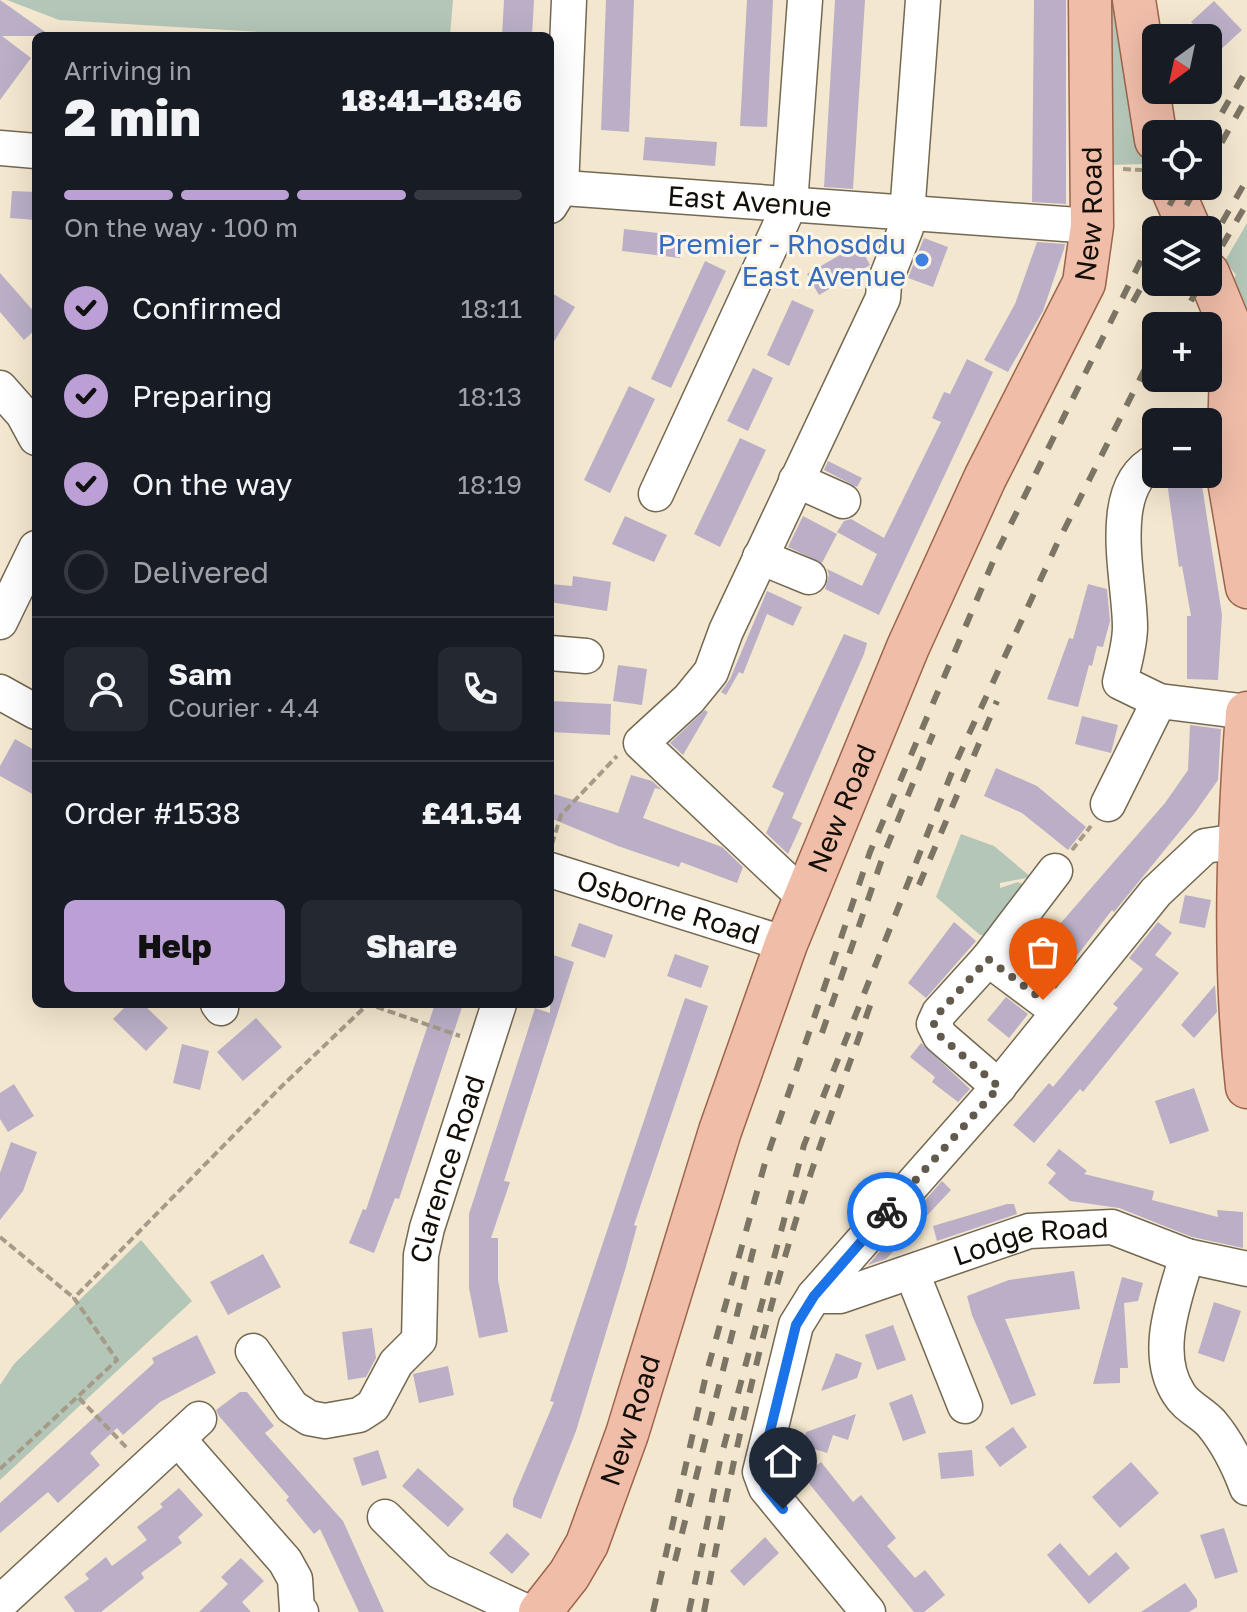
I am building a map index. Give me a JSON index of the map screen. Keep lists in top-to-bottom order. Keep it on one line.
{"streets":{"main road":["New Road"],"street":["East Avenue","Osborne Road","Clarence Road","Lodge Road"]},"crossings":[["East Avenue","New Road"],["New Road","Osborne Road"]],"places":["Premier - Rhosddu East Avenue"],"north":"bottom left","page":{"map_buttons":["+","−"],"heading":["2 min","Arriving in","18:41–18:46"],"panel":["Sam","Courier · 4.4","Order #1538","£41.54"],"bar":"On the way · 100 m","list":[["Confirmed","18:11"],["Preparing","18:13"],["On the way","18:19"],"Delivered"],"buttons":["Help","Share"]}}
